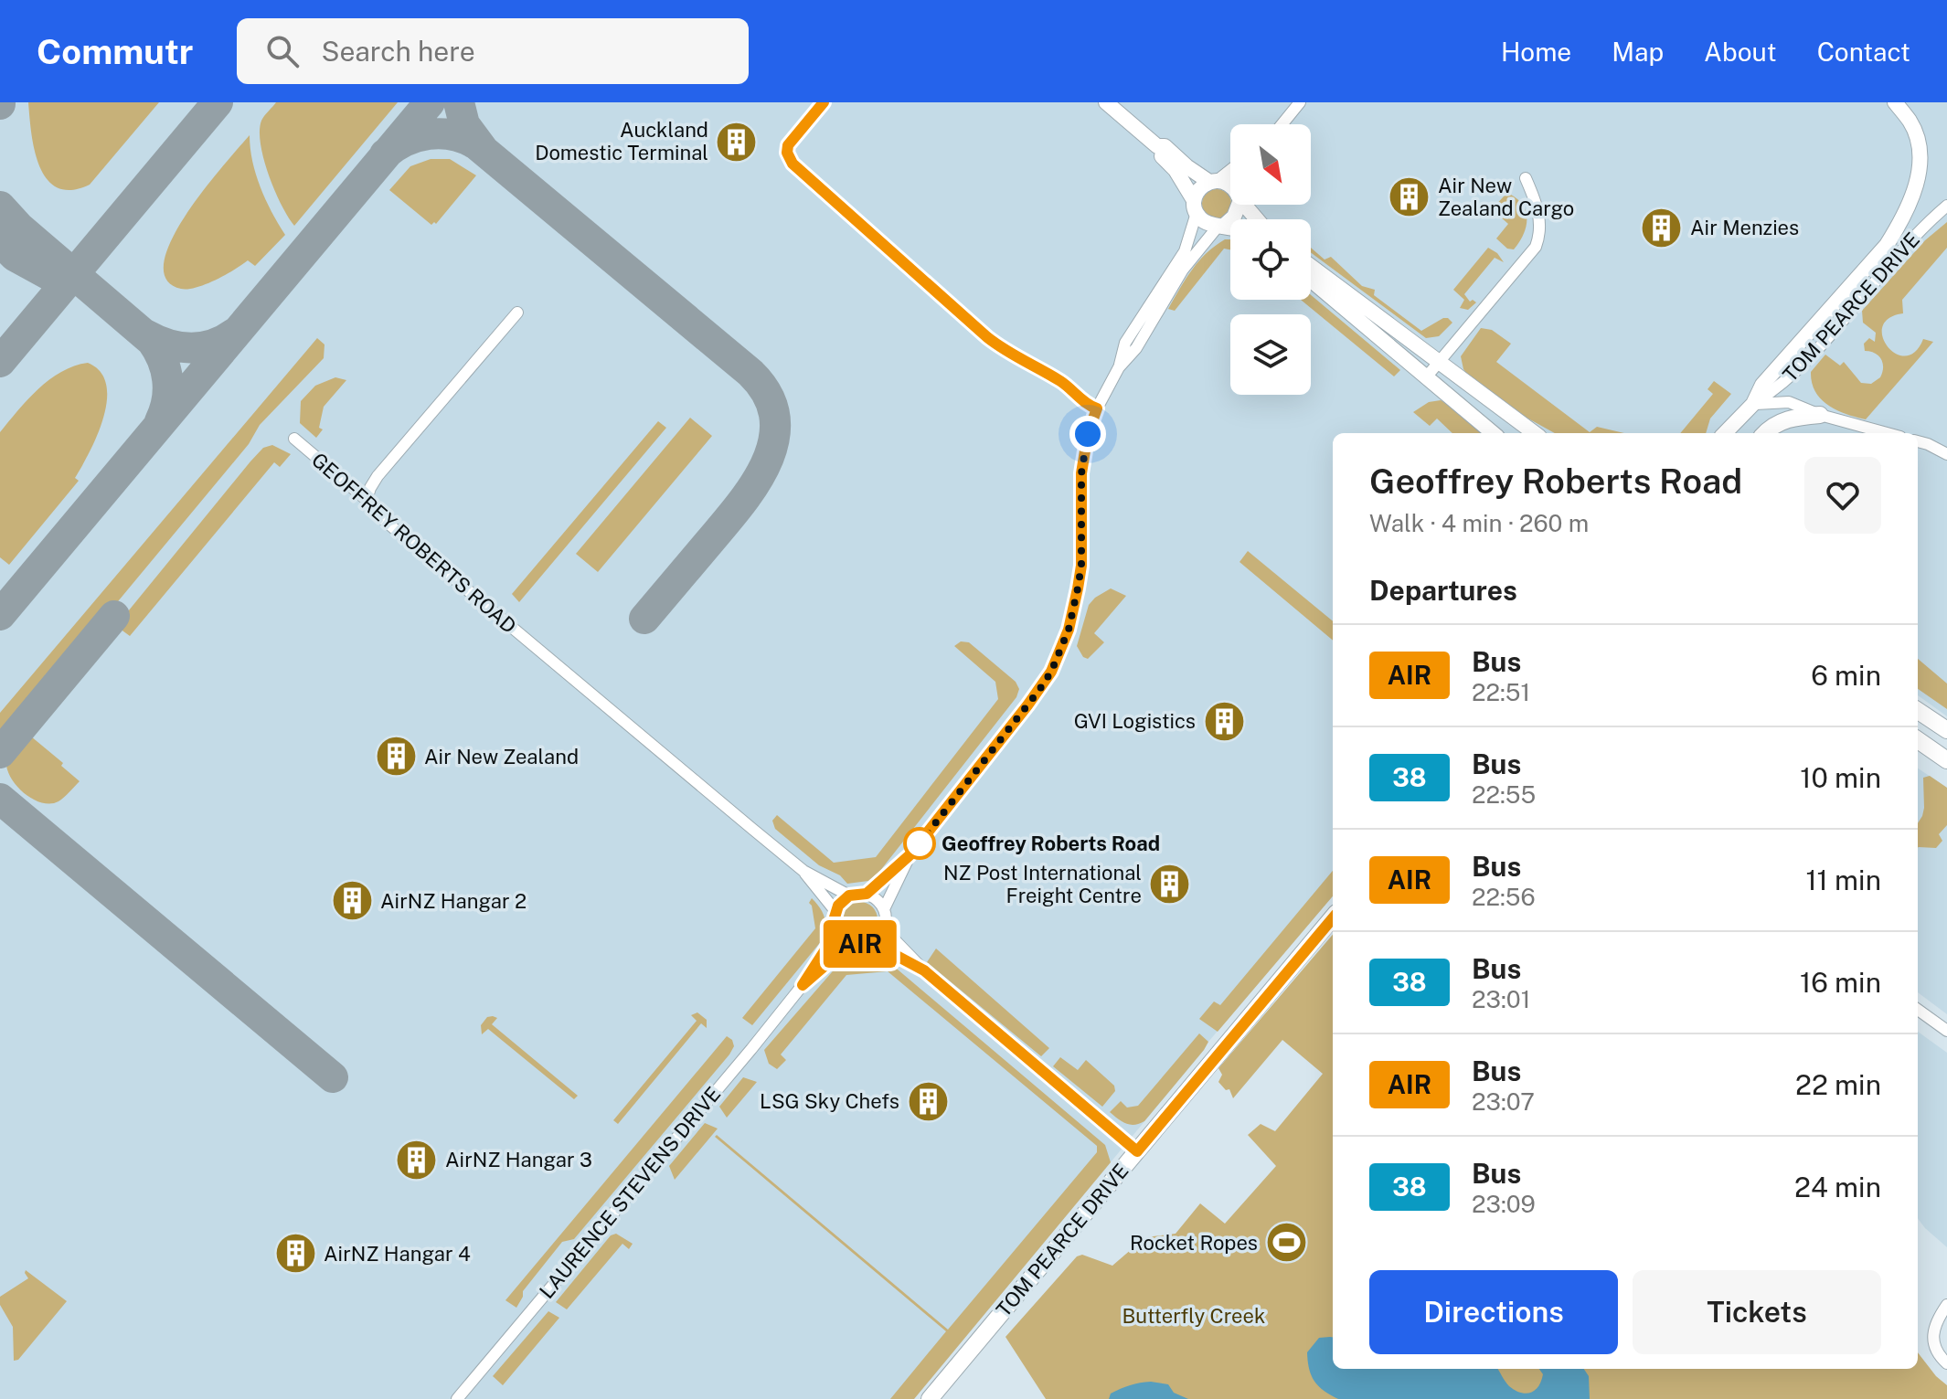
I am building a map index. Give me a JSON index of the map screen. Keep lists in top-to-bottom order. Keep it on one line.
{"streets":{"main road":["TOM PEARCE DRIVE"],"street":["GEOFFREY ROBERTS ROAD","LAURENCE STEVENS DRIVE"]},"crossings":[["GEOFFREY ROBERTS ROAD","LAURENCE STEVENS DRIVE"]],"parks":["Butterfly Creek"],"places":{"building":["Auckland Domestic Terminal","Air New Zealand Cargo","Air Menzies","GVI Logistics","Air New Zealand","NZ Post International Freight Centre","AirNZ Hangar 2","LSG Sky Chefs","AirNZ Hangar 3","AirNZ Hangar 4"],"other":["Geoffrey Roberts Road"],"sports":["Rocket Ropes"]},"lines":["bus line AIR"],"north":"bottom right","page":{"header":"Commutr","search":"Search here","nav":["Home","Map","About","Contact"],"on_map":"AIR","heading":[["Geoffrey Roberts Road","Walk · 4 min · 260 m"],"Departures"],"list":[{"mark":"AIR","name":"Bus","note":"22:51","value":"6 min"},{"mark":"38","name":"Bus","note":"22:55","value":"10 min"},{"mark":"AIR","name":"Bus","note":"22:56","value":"11 min"},{"mark":"38","name":"Bus","note":"23:01","value":"16 min"},{"mark":"AIR","name":"Bus","note":"23:07","value":"22 min"},{"mark":"38","name":"Bus","note":"23:09","value":"24 min"}],"buttons":["Directions","Tickets"]}}
